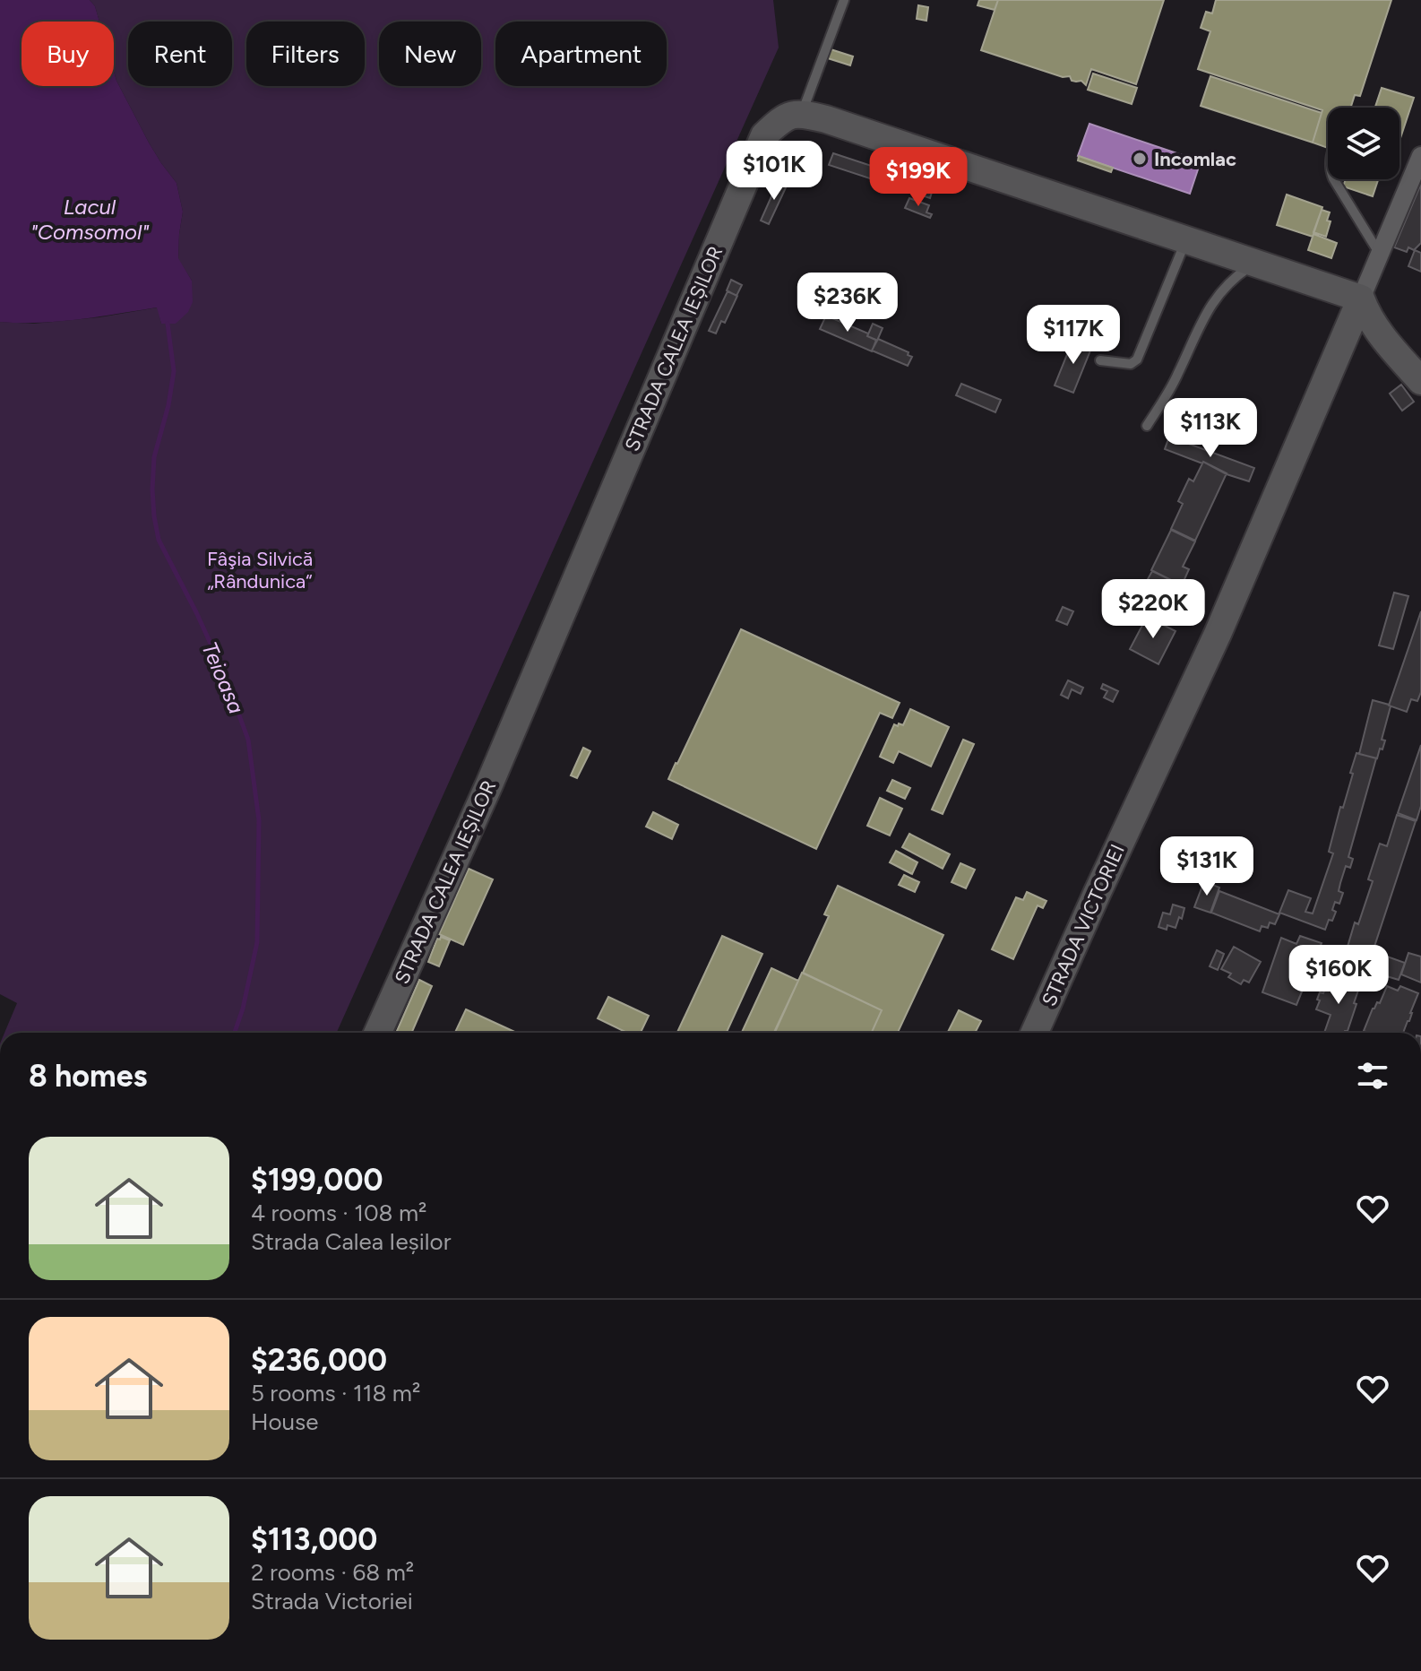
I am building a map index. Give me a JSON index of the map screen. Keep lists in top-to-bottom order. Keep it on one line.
{"streets":{"street":["STRADA CALEA IEȘILOR","STRADA VICTORIEI"]},"water":["Lacul \"Comsomol\"","Teioasa"],"parks":["Fâşia Silvică „Rândunica“"],"places":["Incomlac"],"page":{"chip":["Buy","Rent","Filters","New","Apartment"],"price":["$101K","$199K","$236K","$117K","$113K","$220K","$131K","$160K"],"heading":"8 homes","list":[{"name":"$199,000","note":"4 rooms · 108 m² · Strada Calea Ieșilor"},{"name":"$236,000","note":"5 rooms · 118 m² · House"},{"name":"$113,000","note":"2 rooms · 68 m² · Strada Victoriei"}]}}
